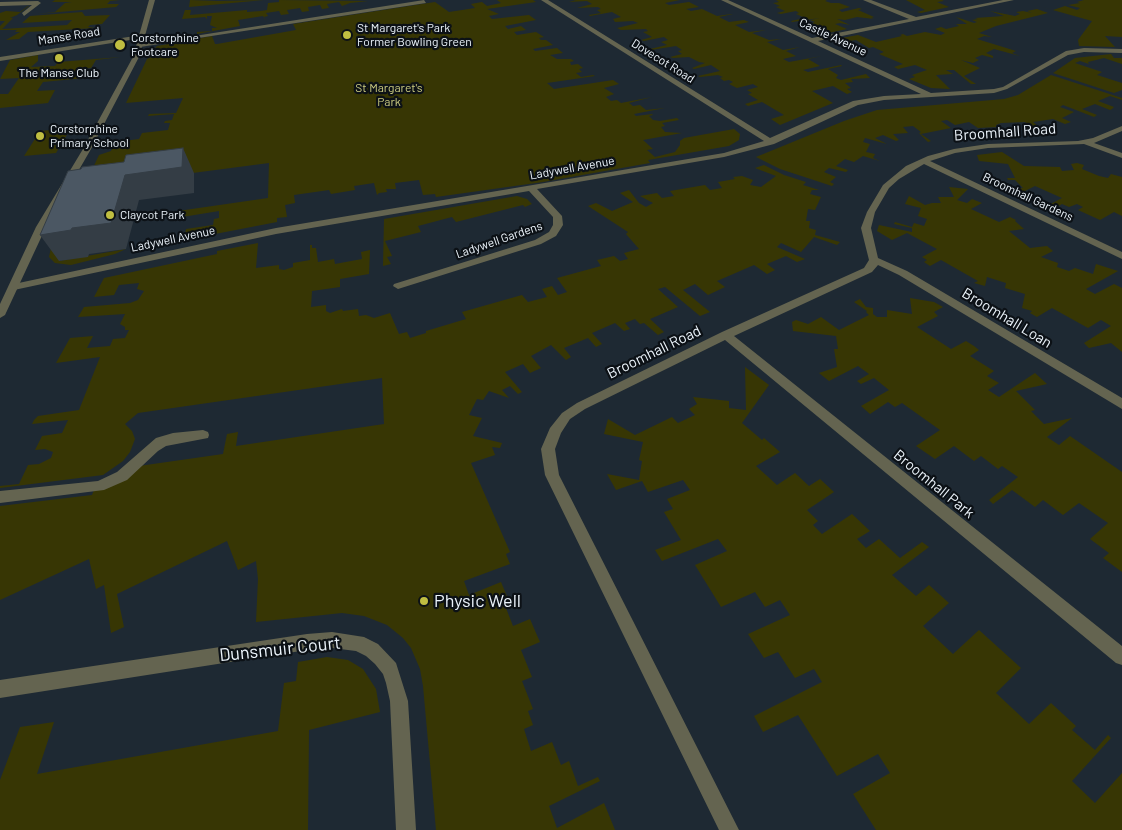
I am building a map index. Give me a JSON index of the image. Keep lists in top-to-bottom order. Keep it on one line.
{"streets":{"street":["Manse Road","Castle Avenue","Dovecot Road","Broomhall Road","Ladywell Avenue","Broomhall Gardens","Ladywell Gardens","Broomhall Loan","Broomhall Park","Dunsmuir Court"]},"crossings":[["Castle Avenue","Ladywell Avenue"],["Dovecot Road","Ladywell Avenue"],["Broomhall Road","Broomhall Gardens"],["Broomhall Road","Broomhall Loan"],["Broomhall Road","Broomhall Park"],["Ladywell Avenue","Ladywell Gardens"]],"parks":["St Margaret's Park"],"places":["St Margaret's Park Former Bowling Green","Corstorphine Footcare","The Manse Club","Corstorphine Primary School","Claycot Park","Physic Well"]}
